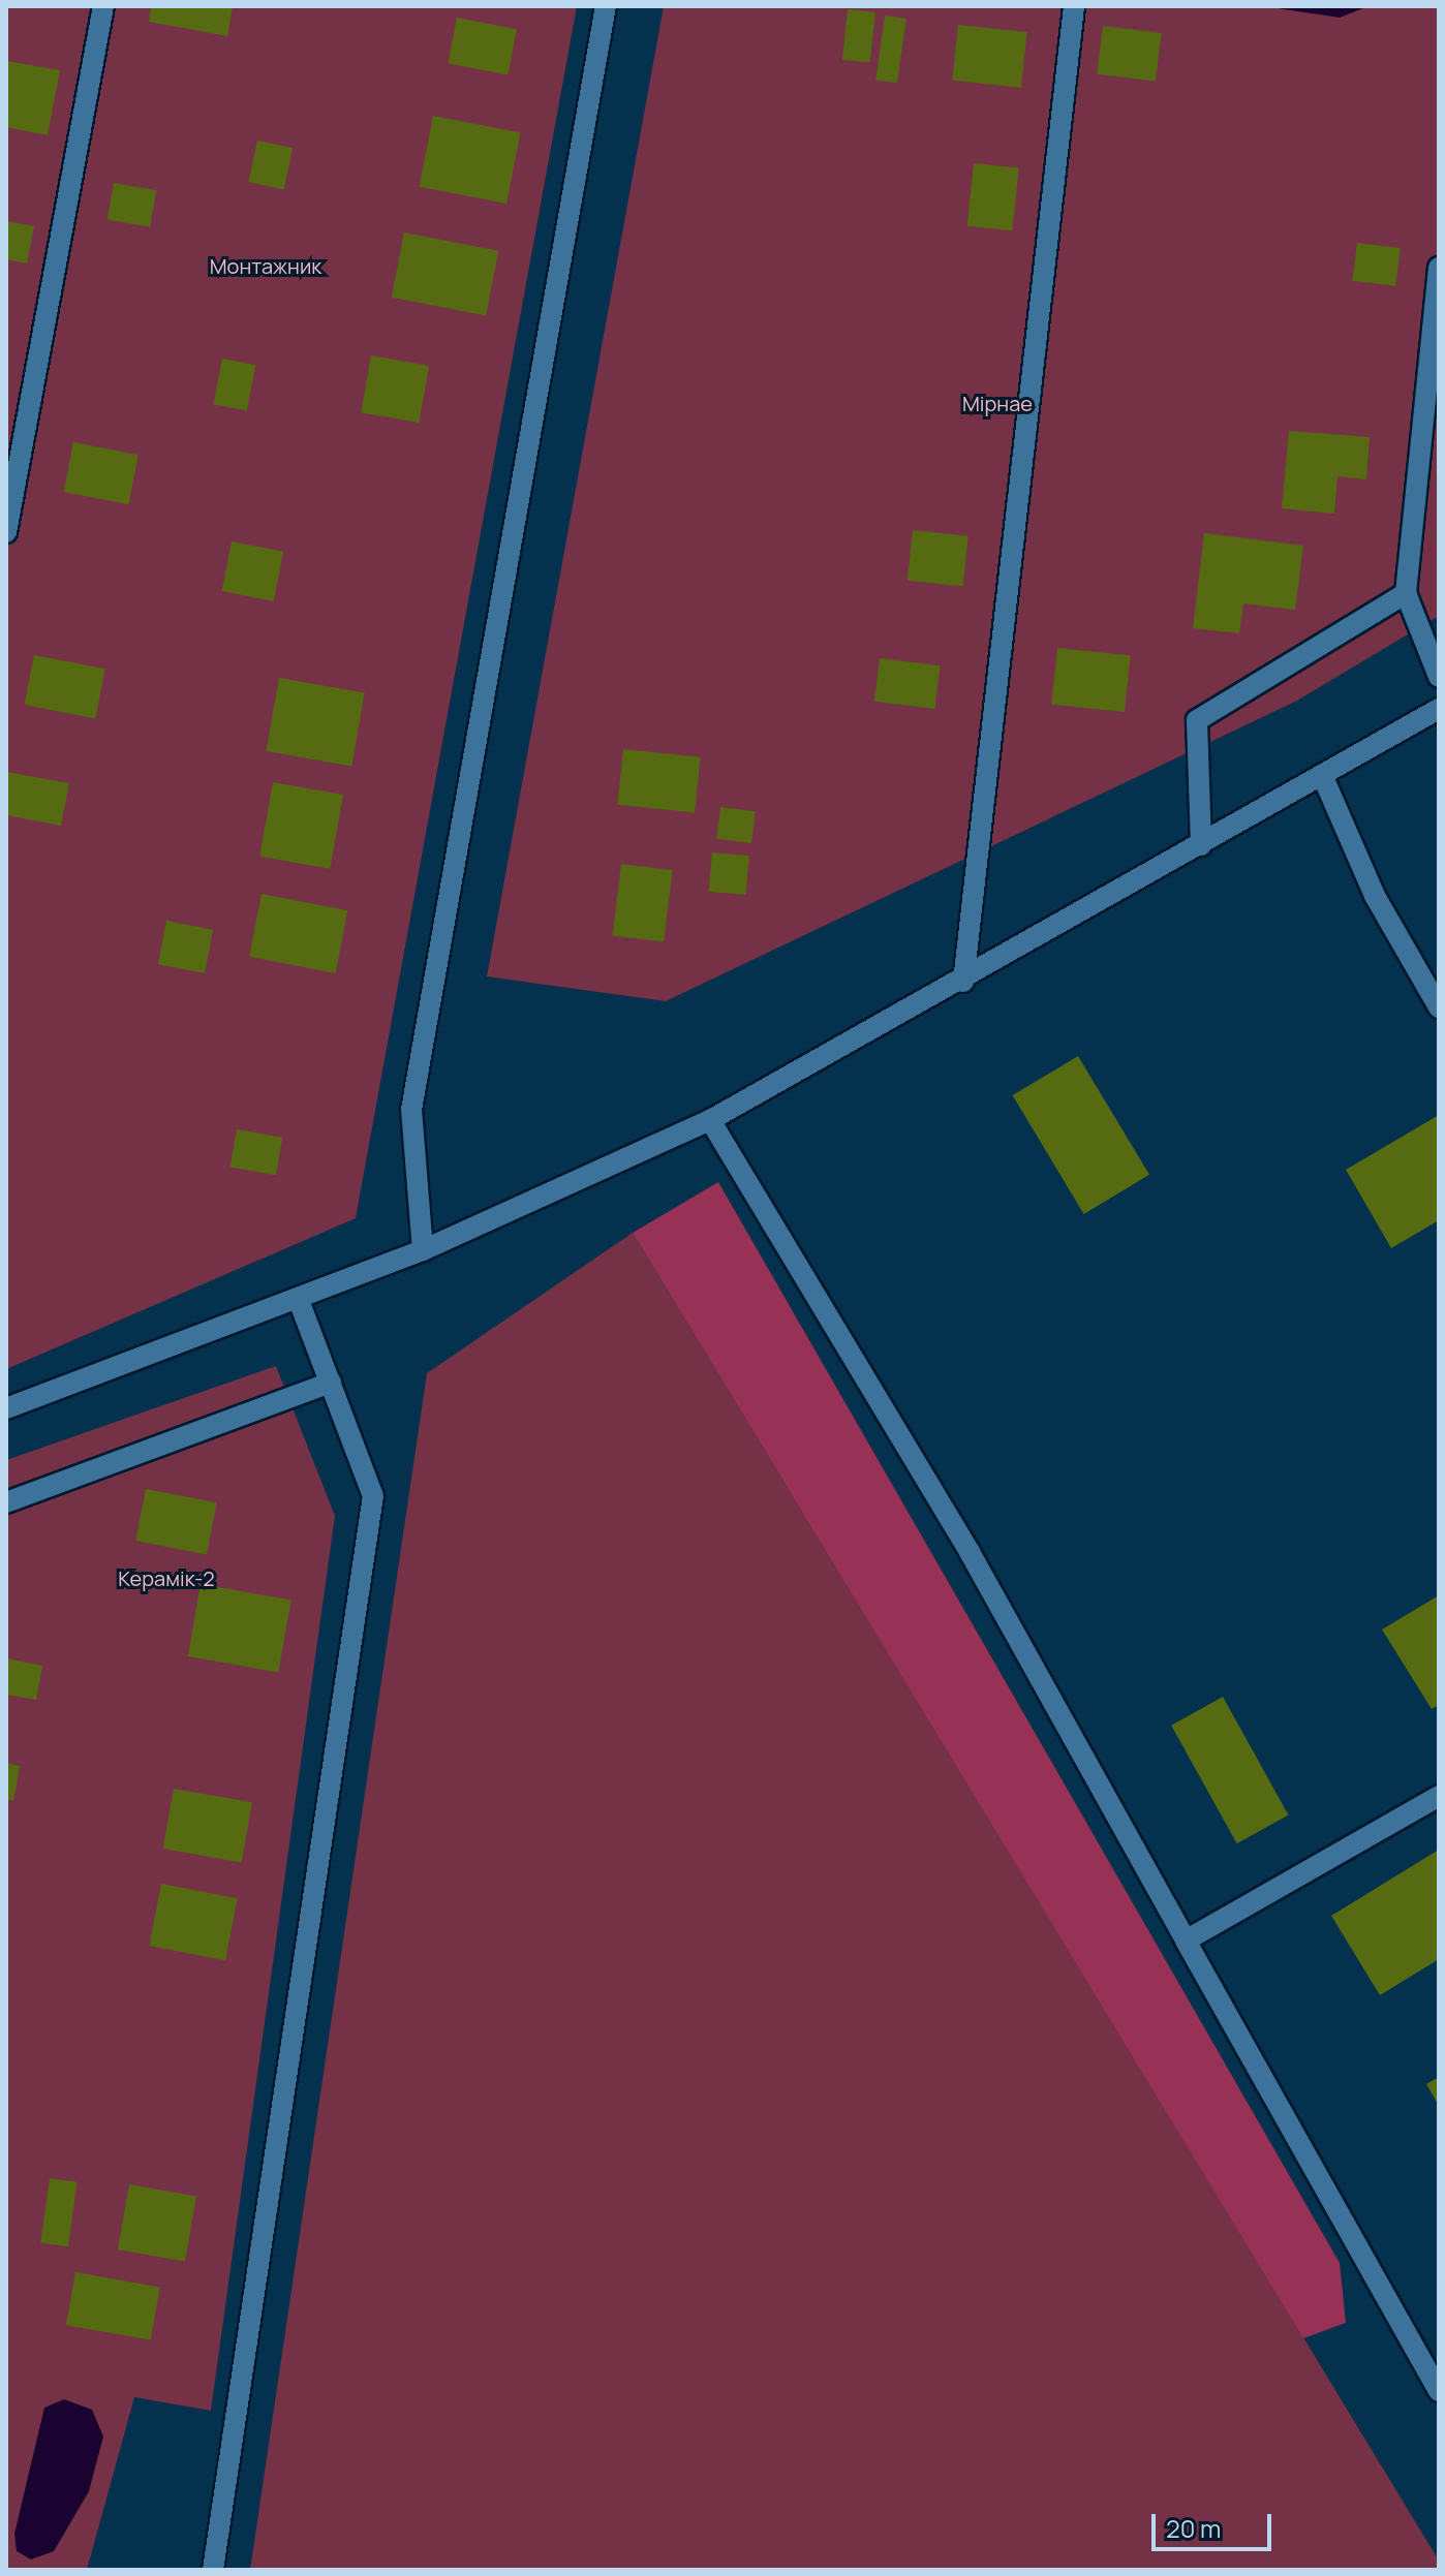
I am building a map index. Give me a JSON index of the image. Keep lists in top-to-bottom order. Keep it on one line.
{"parks":["Монтажник","Мірнае","Керамік-2"],"scale_bar":"20 m"}
